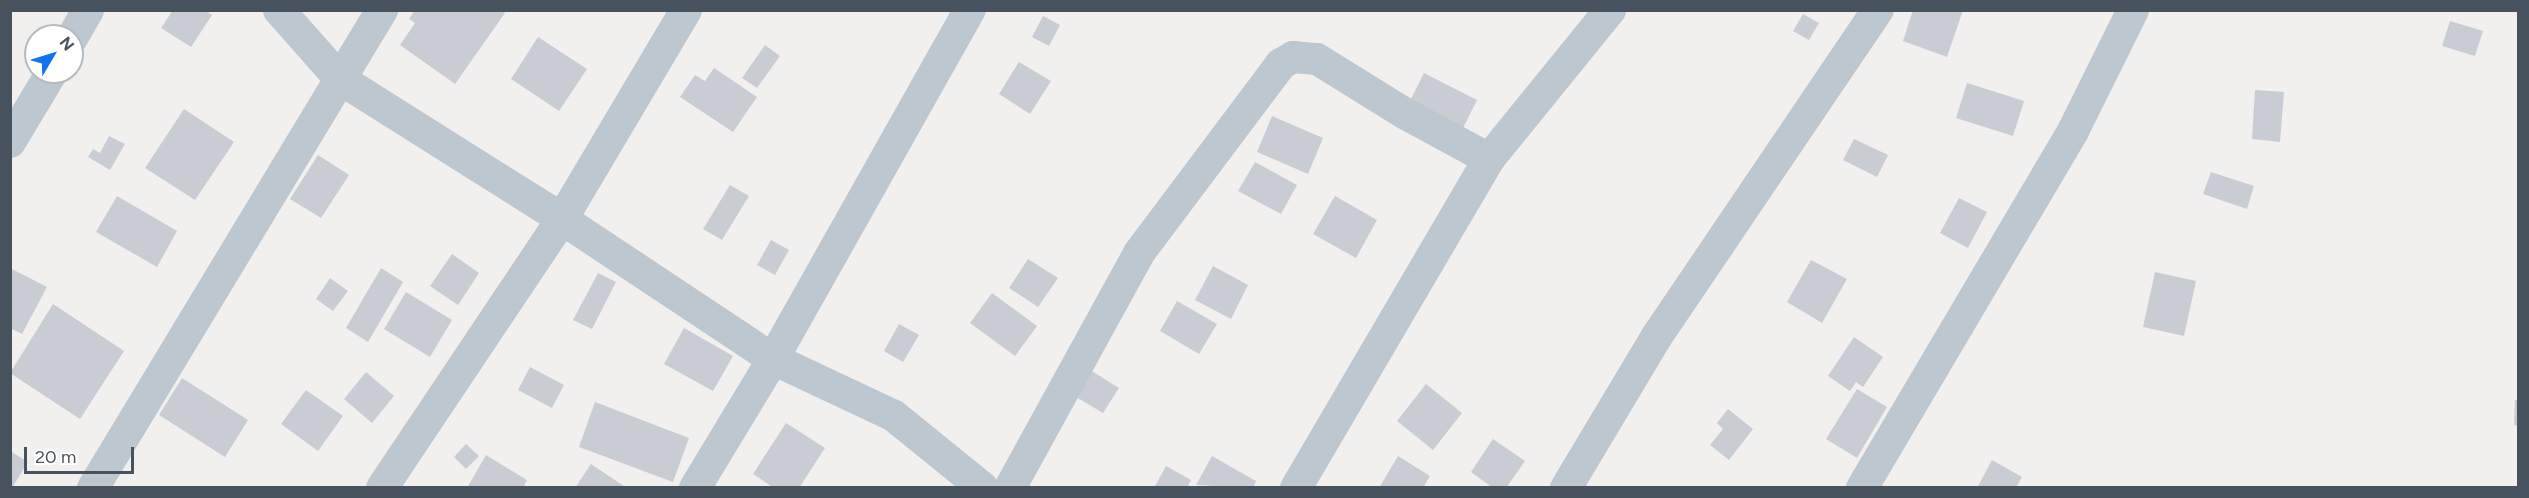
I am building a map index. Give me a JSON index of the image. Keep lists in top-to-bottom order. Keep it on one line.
{"scale_bar":"20 m","north":"top right"}
